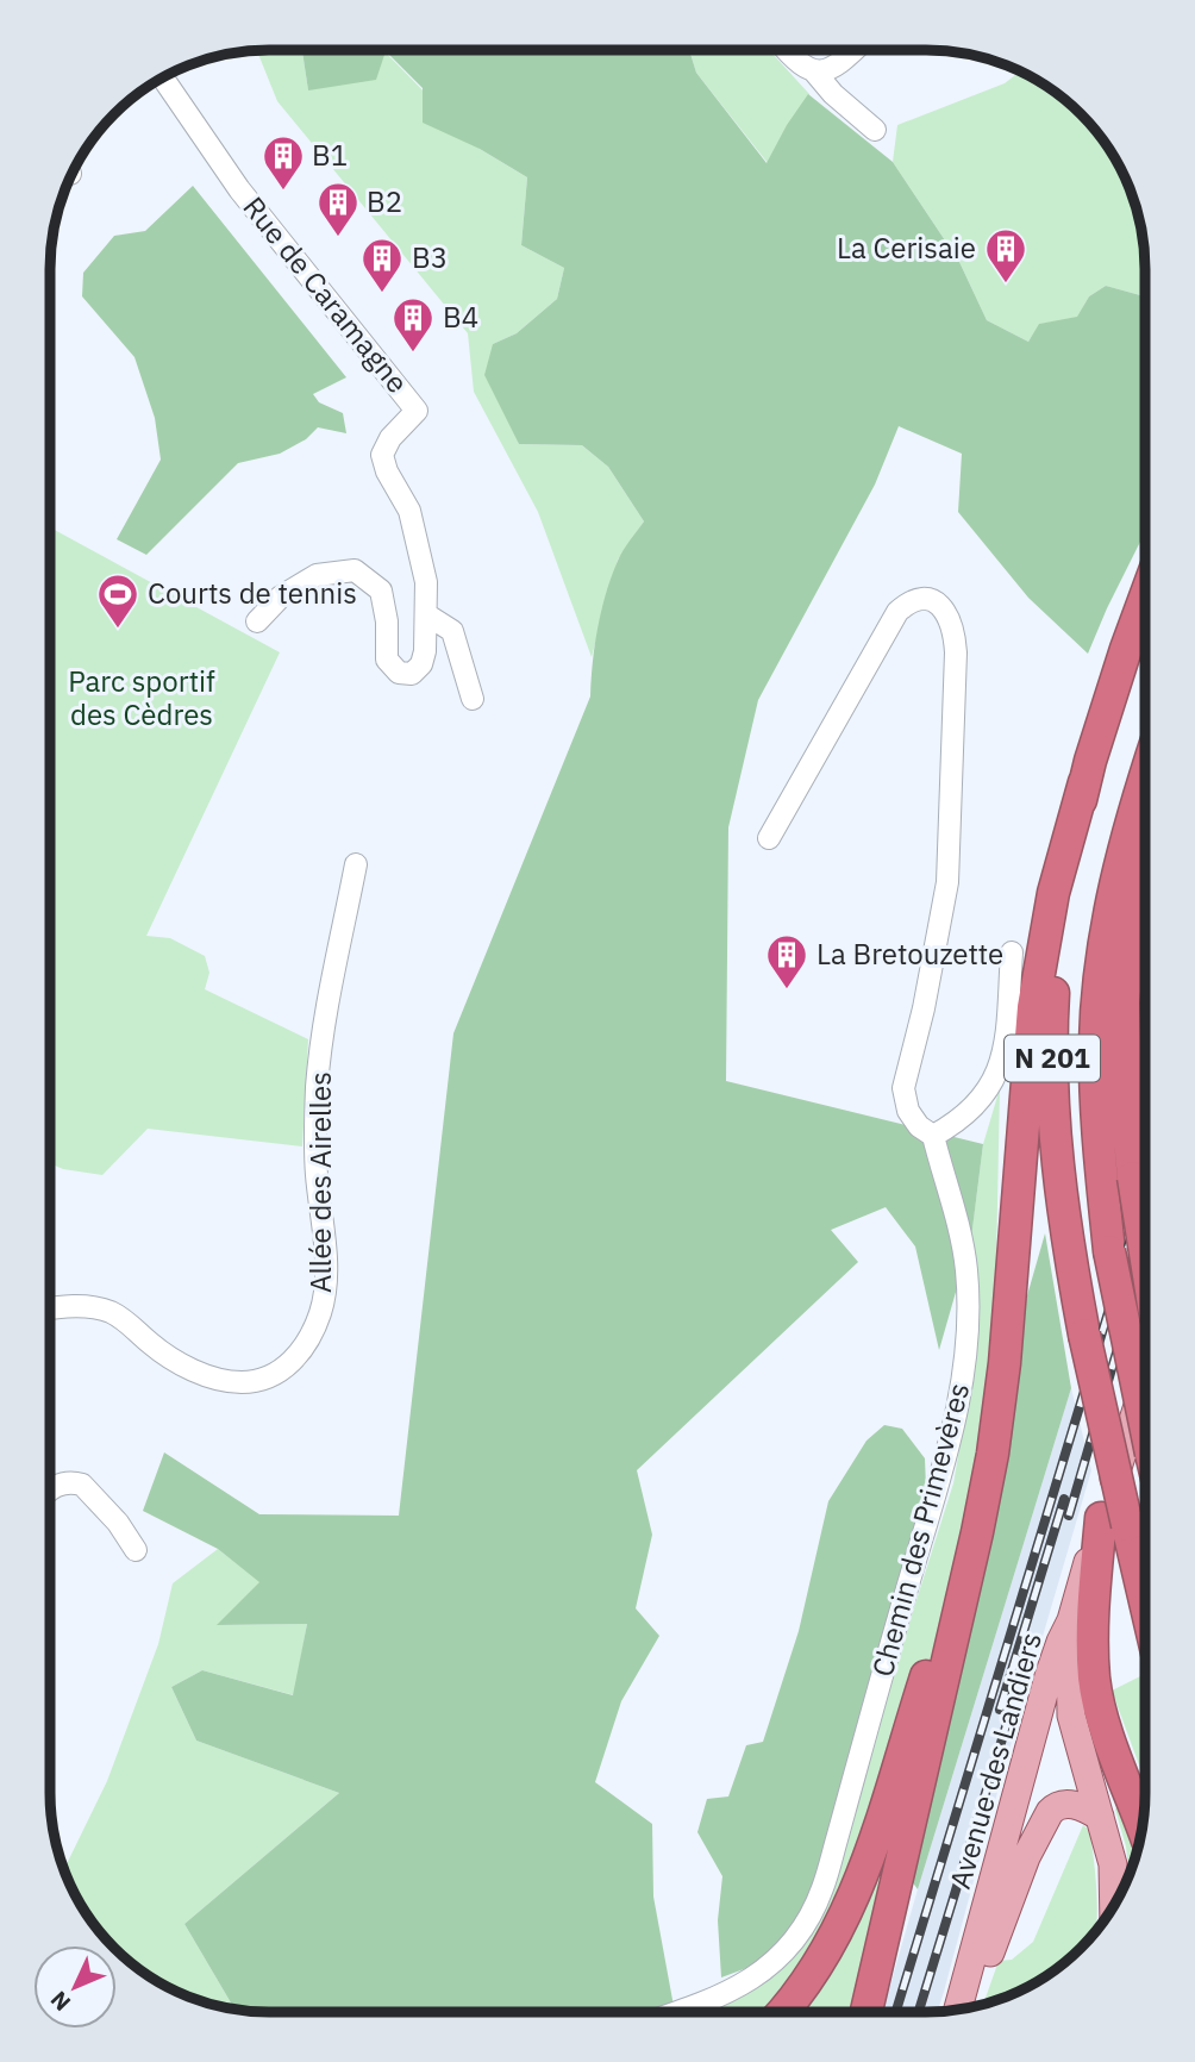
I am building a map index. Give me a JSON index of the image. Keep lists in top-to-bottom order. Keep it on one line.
{"streets":{"highway":["N 201"],"main road":["Avenue des Landiers"],"street":["Rue de Caramagne","Allée des Airelles","Chemin des Primevères"]},"crossings":[["N 201","Avenue des Landiers"]],"parks":["Parc sportif des Cèdres"],"places":{"building":["B1","B2","La Cerisaie","B3","B4","La Bretouzette"],"sports":["Courts de tennis"]},"north":"bottom left"}
